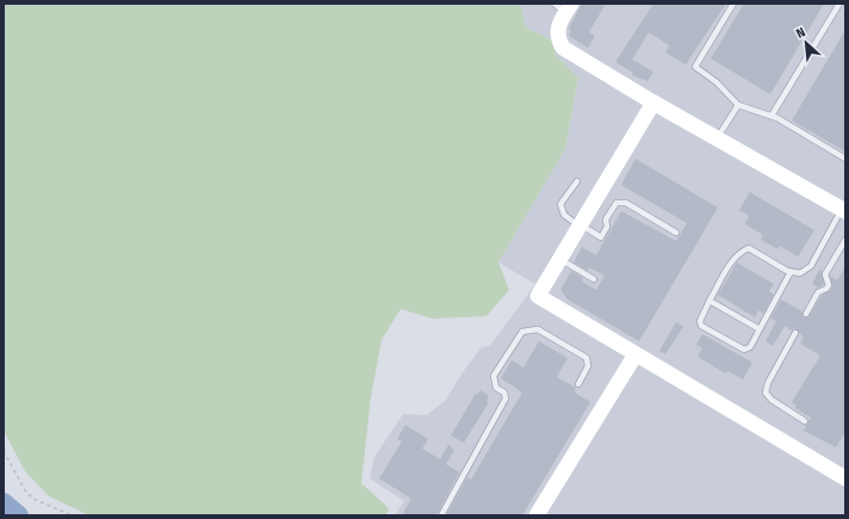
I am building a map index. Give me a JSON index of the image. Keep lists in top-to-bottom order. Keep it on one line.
{"north":"top left"}
